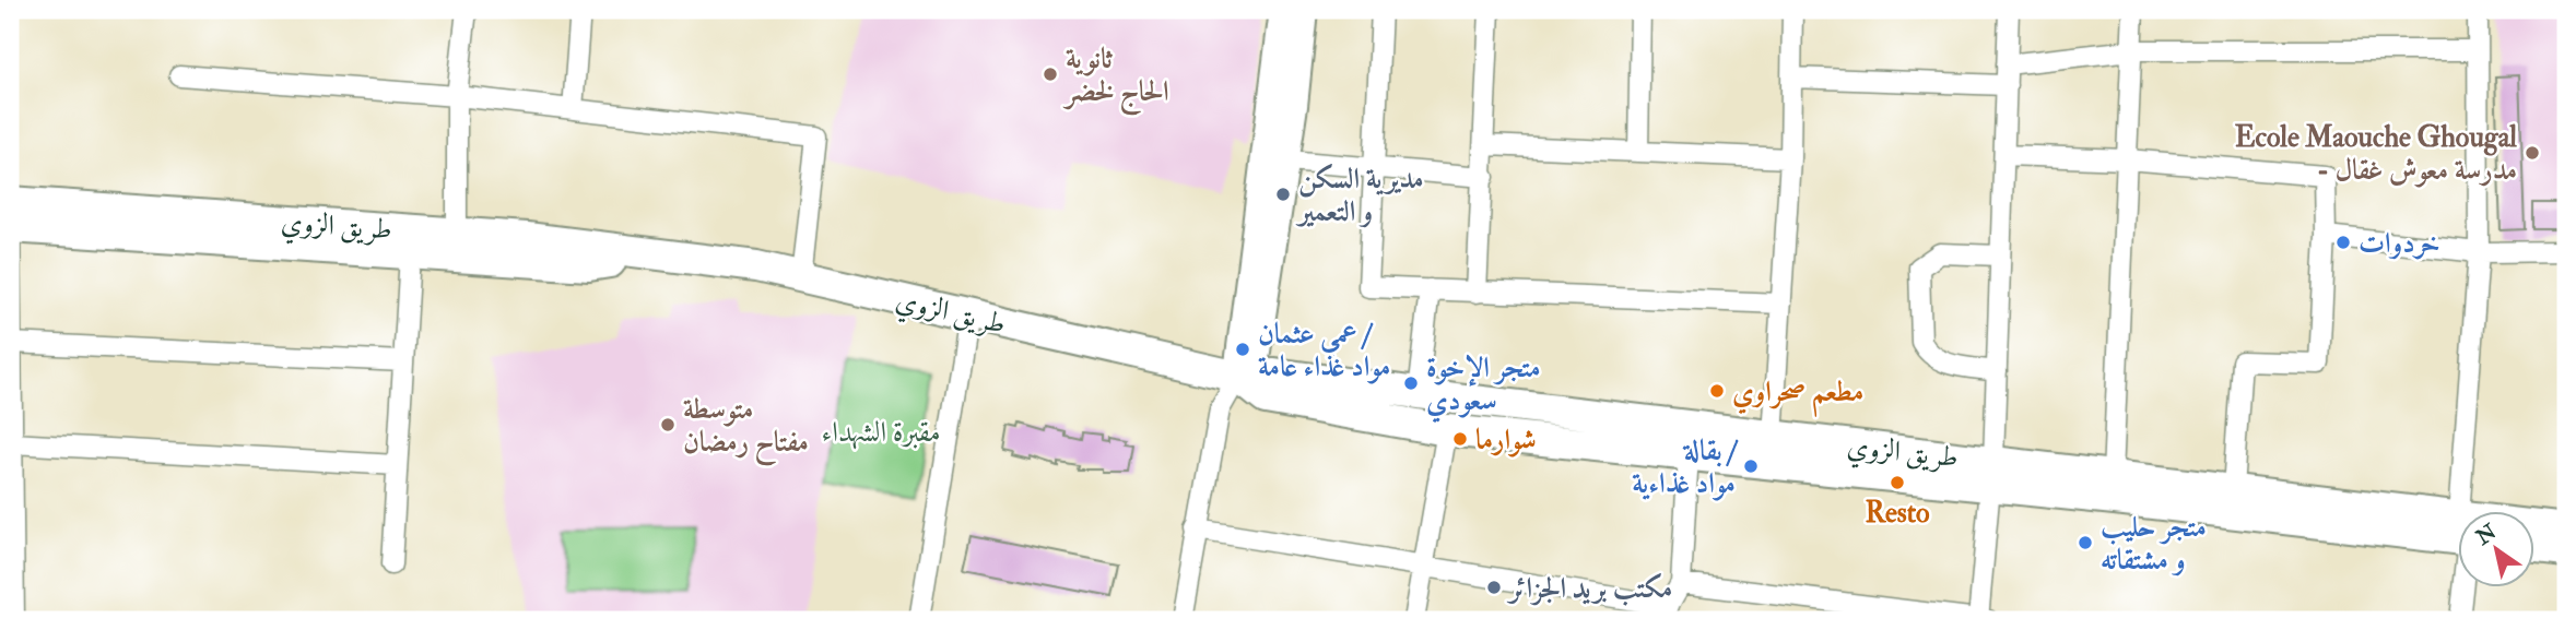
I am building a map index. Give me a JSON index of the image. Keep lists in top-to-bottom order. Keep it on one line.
{"streets":{"main road":["طريق الزوي"]},"parks":["مقبرة الشهداء"],"places":["ثانوية الحاج لخضر","Ecole Maouche Ghougal - مدرسة معوش غقال","مديرية السكن و التعمير","خردوات","عمي عثمان / مواد غذاء عامة","متجر الإخوة سعودي","مطعم صحراوي","متوسطة مفتاح رمضان","شوارما","بقالة / مواد غذاءية","Resto","متجر حليب و مشتقاته","مكتب بريد الجزائر"],"north":"top left"}
